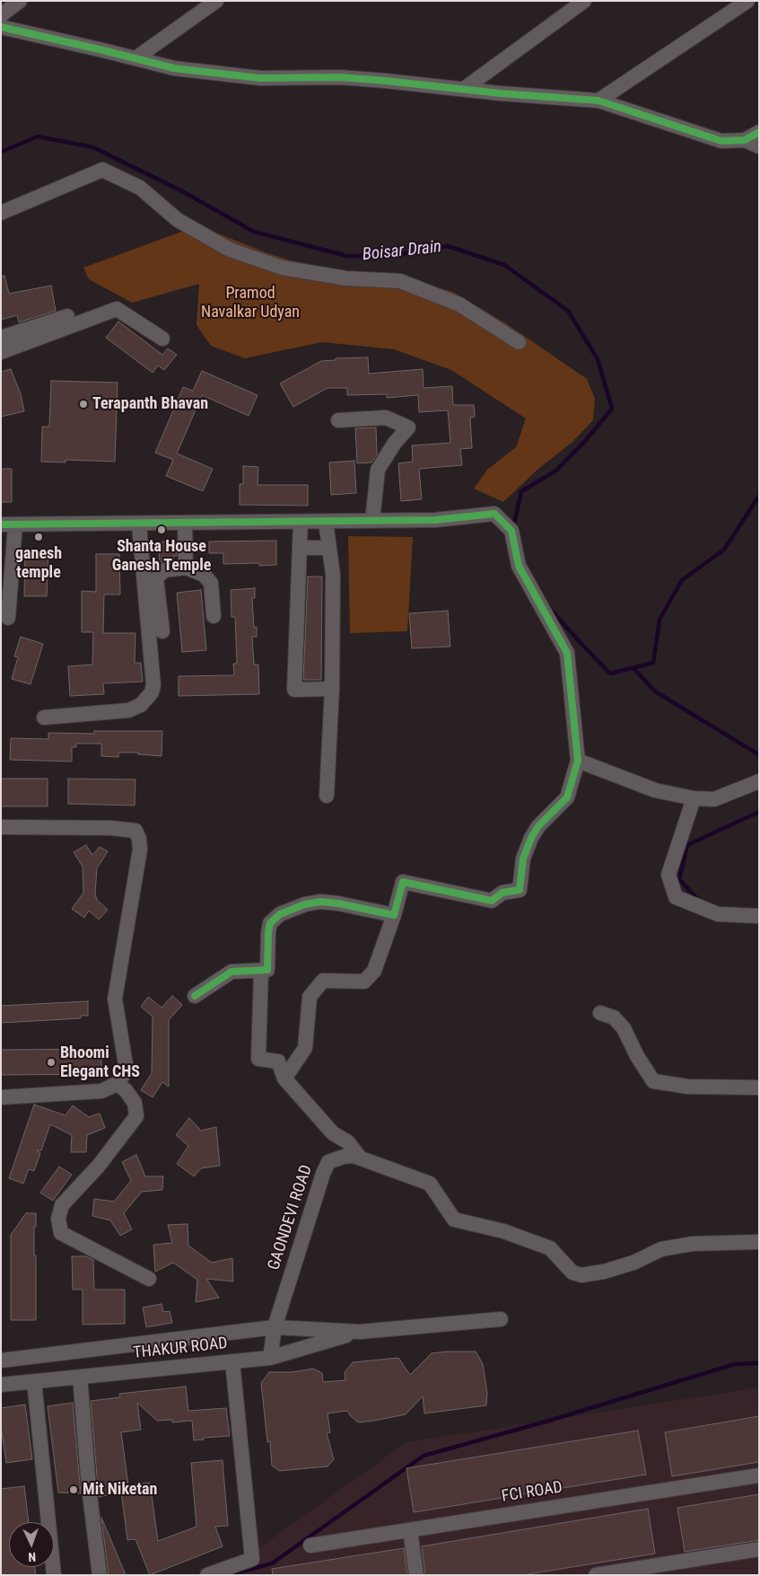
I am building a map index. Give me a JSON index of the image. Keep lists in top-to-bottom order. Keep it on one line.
{"streets":{"street":["GAONDEVI ROAD","THAKUR ROAD","FCI ROAD"]},"crossings":[["GAONDEVI ROAD","THAKUR ROAD"]],"water":["Boisar Drain"],"parks":["Pramod Navalkar Udyan"],"places":["Terapanth Bhavan","Shanta House Ganesh Temple","ganesh temple","Bhoomi Elegant CHS","Mit Niketan"],"north":"bottom"}
